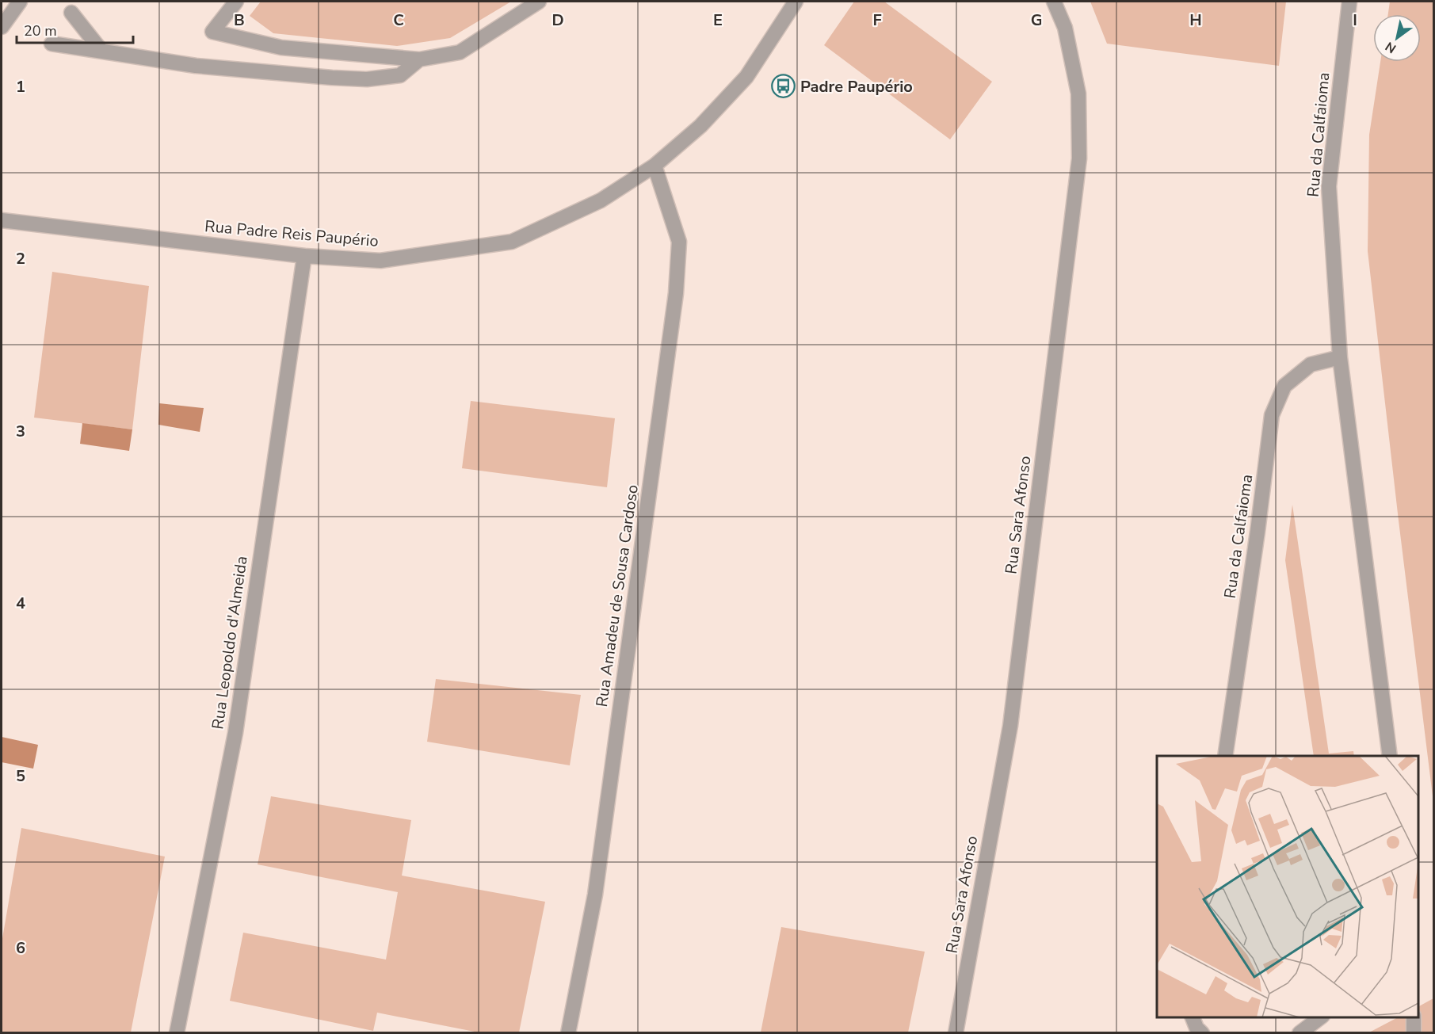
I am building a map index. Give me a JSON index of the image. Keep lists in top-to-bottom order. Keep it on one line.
{"streets":{"street":["Rua da Calfaioma","Rua Padre Reis Paupério","Rua Sara Afonso","Rua Amadeu de Sousa Cardoso","Rua Leopoldo d'Almeida"]},"crossings":[["Rua Padre Reis Paupério","Rua Amadeu de Sousa Cardoso"],["Rua Padre Reis Paupério","Rua Leopoldo d'Almeida"]],"places":{"bus stop":["Padre Paupério"]},"scale_bar":"20 m","north":"bottom left","grid":{"columns":["B","C","D","E","F","G","H","I"],"rows":["1","2","3","4","5","6"]}}
